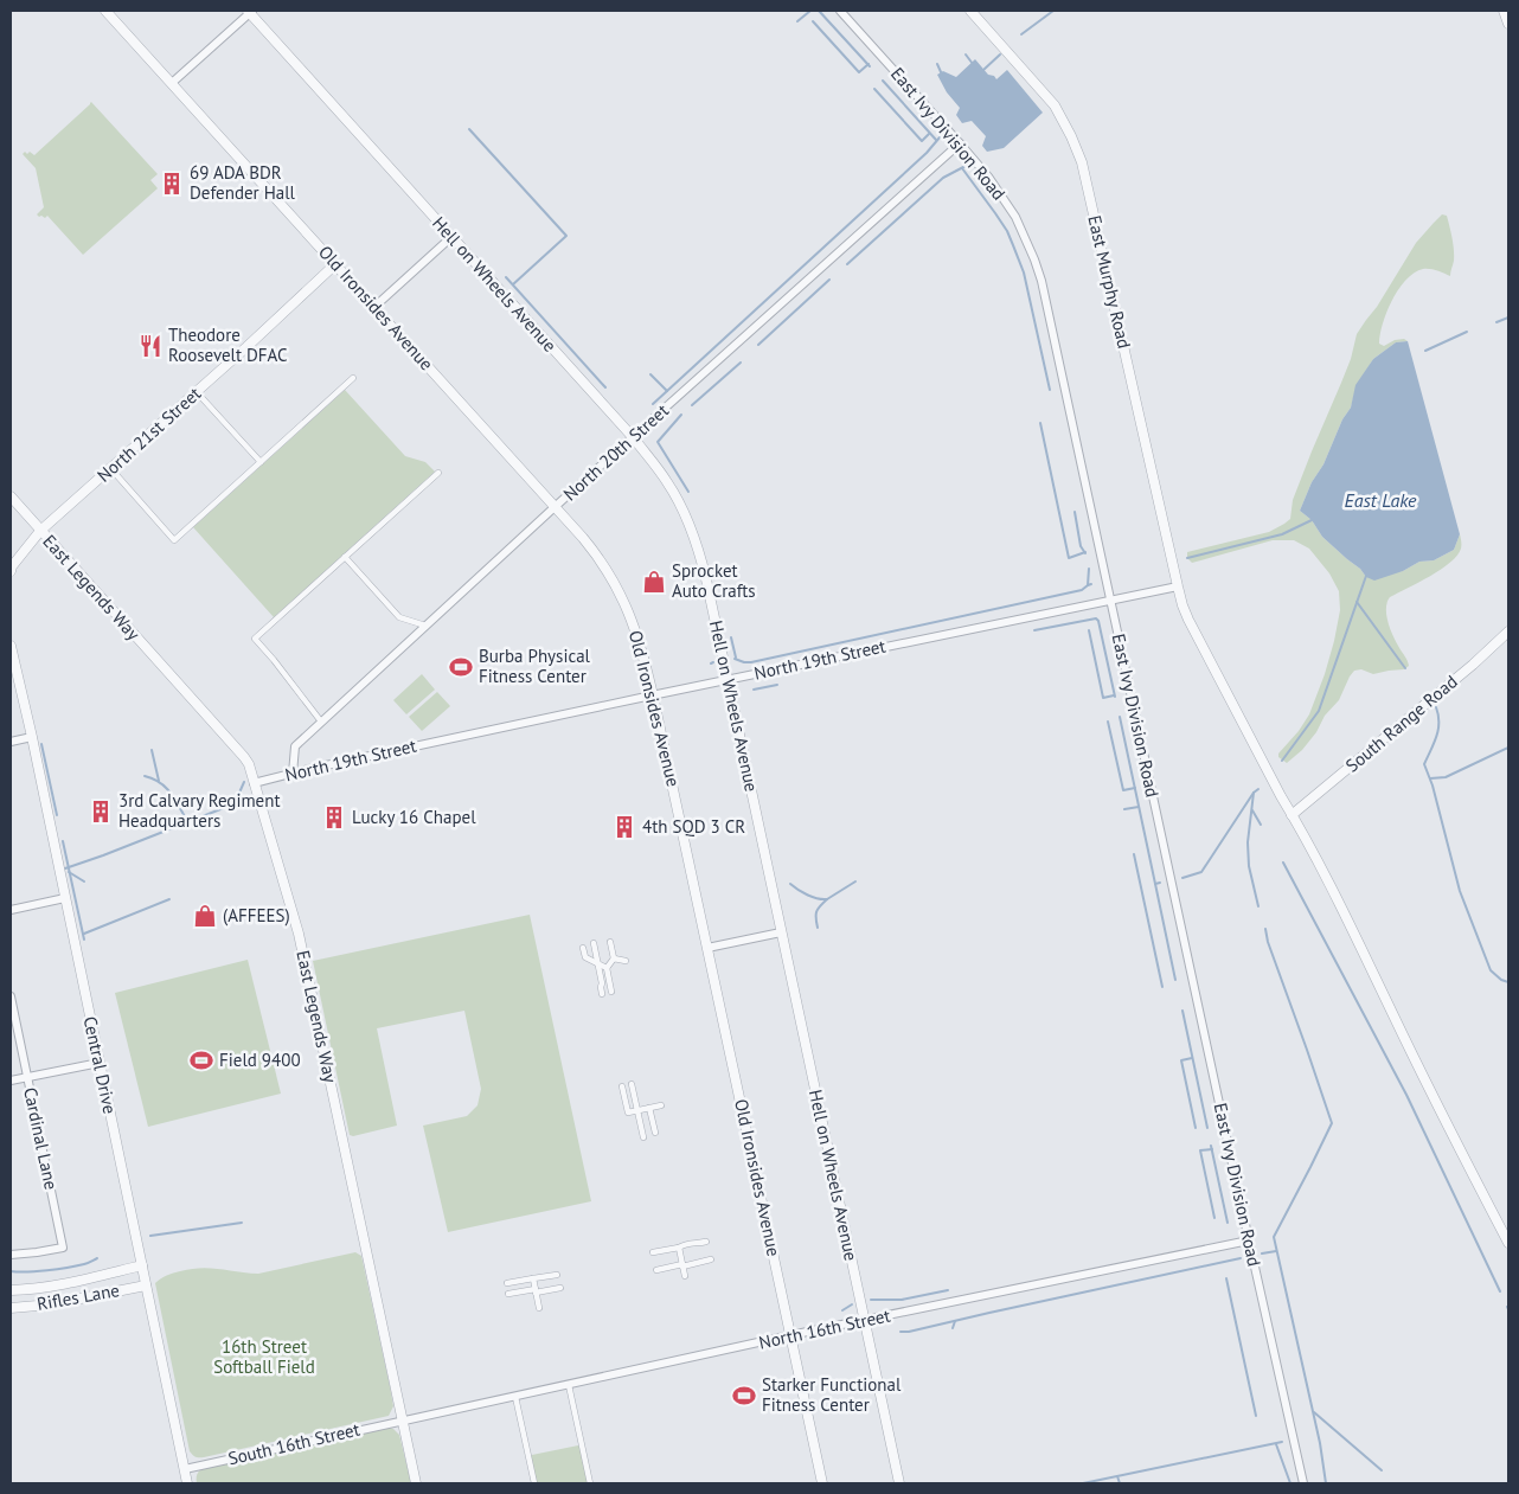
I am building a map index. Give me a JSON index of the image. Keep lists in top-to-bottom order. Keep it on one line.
{"streets":{"street":["East Ivy Division Road","East Murphy Road","Hell on Wheels Avenue","Old Ironsides Avenue","North 21st Street","North 20th Street","East Legends Way","North 19th Street","South Range Road","Central Drive","Cardinal Lane","Rifles Lane","North 16th Street","South 16th Street"]},"crossings":[["East Ivy Division Road","North 20th Street"],["East Ivy Division Road","North 19th Street"],["East Ivy Division Road","North 16th Street"],["East Murphy Road","North 19th Street"],["East Murphy Road","South Range Road"],["Hell on Wheels Avenue","North 20th Street"],["Hell on Wheels Avenue","North 19th Street"],["Hell on Wheels Avenue","North 16th Street"],["Old Ironsides Avenue","North 21st Street"],["Old Ironsides Avenue","North 20th Street"],["Old Ironsides Avenue","North 19th Street"],["Old Ironsides Avenue","North 16th Street"],["North 21st Street","East Legends Way"],["North 20th Street","North 19th Street"],["East Legends Way","North 19th Street"],["East Legends Way","North 16th Street"],["East Legends Way","South 16th Street"],["Central Drive","Rifles Lane"],["Central Drive","South 16th Street"],["North 16th Street","South 16th Street"]],"water":["East Lake"],"parks":["16th Street Softball Field"],"places":{"building":["69 ADA BDR Defender Hall","3rd Calvary Regiment Headquarters","Lucky 16 Chapel","4th SQD 3 CR"],"restaurant":["Theodore Roosevelt DFAC"],"shop":["Sprocket Auto Crafts","(AFFEES)"],"sports":["Burba Physical Fitness Center","Field 9400","Starker Functional Fitness Center"]}}
